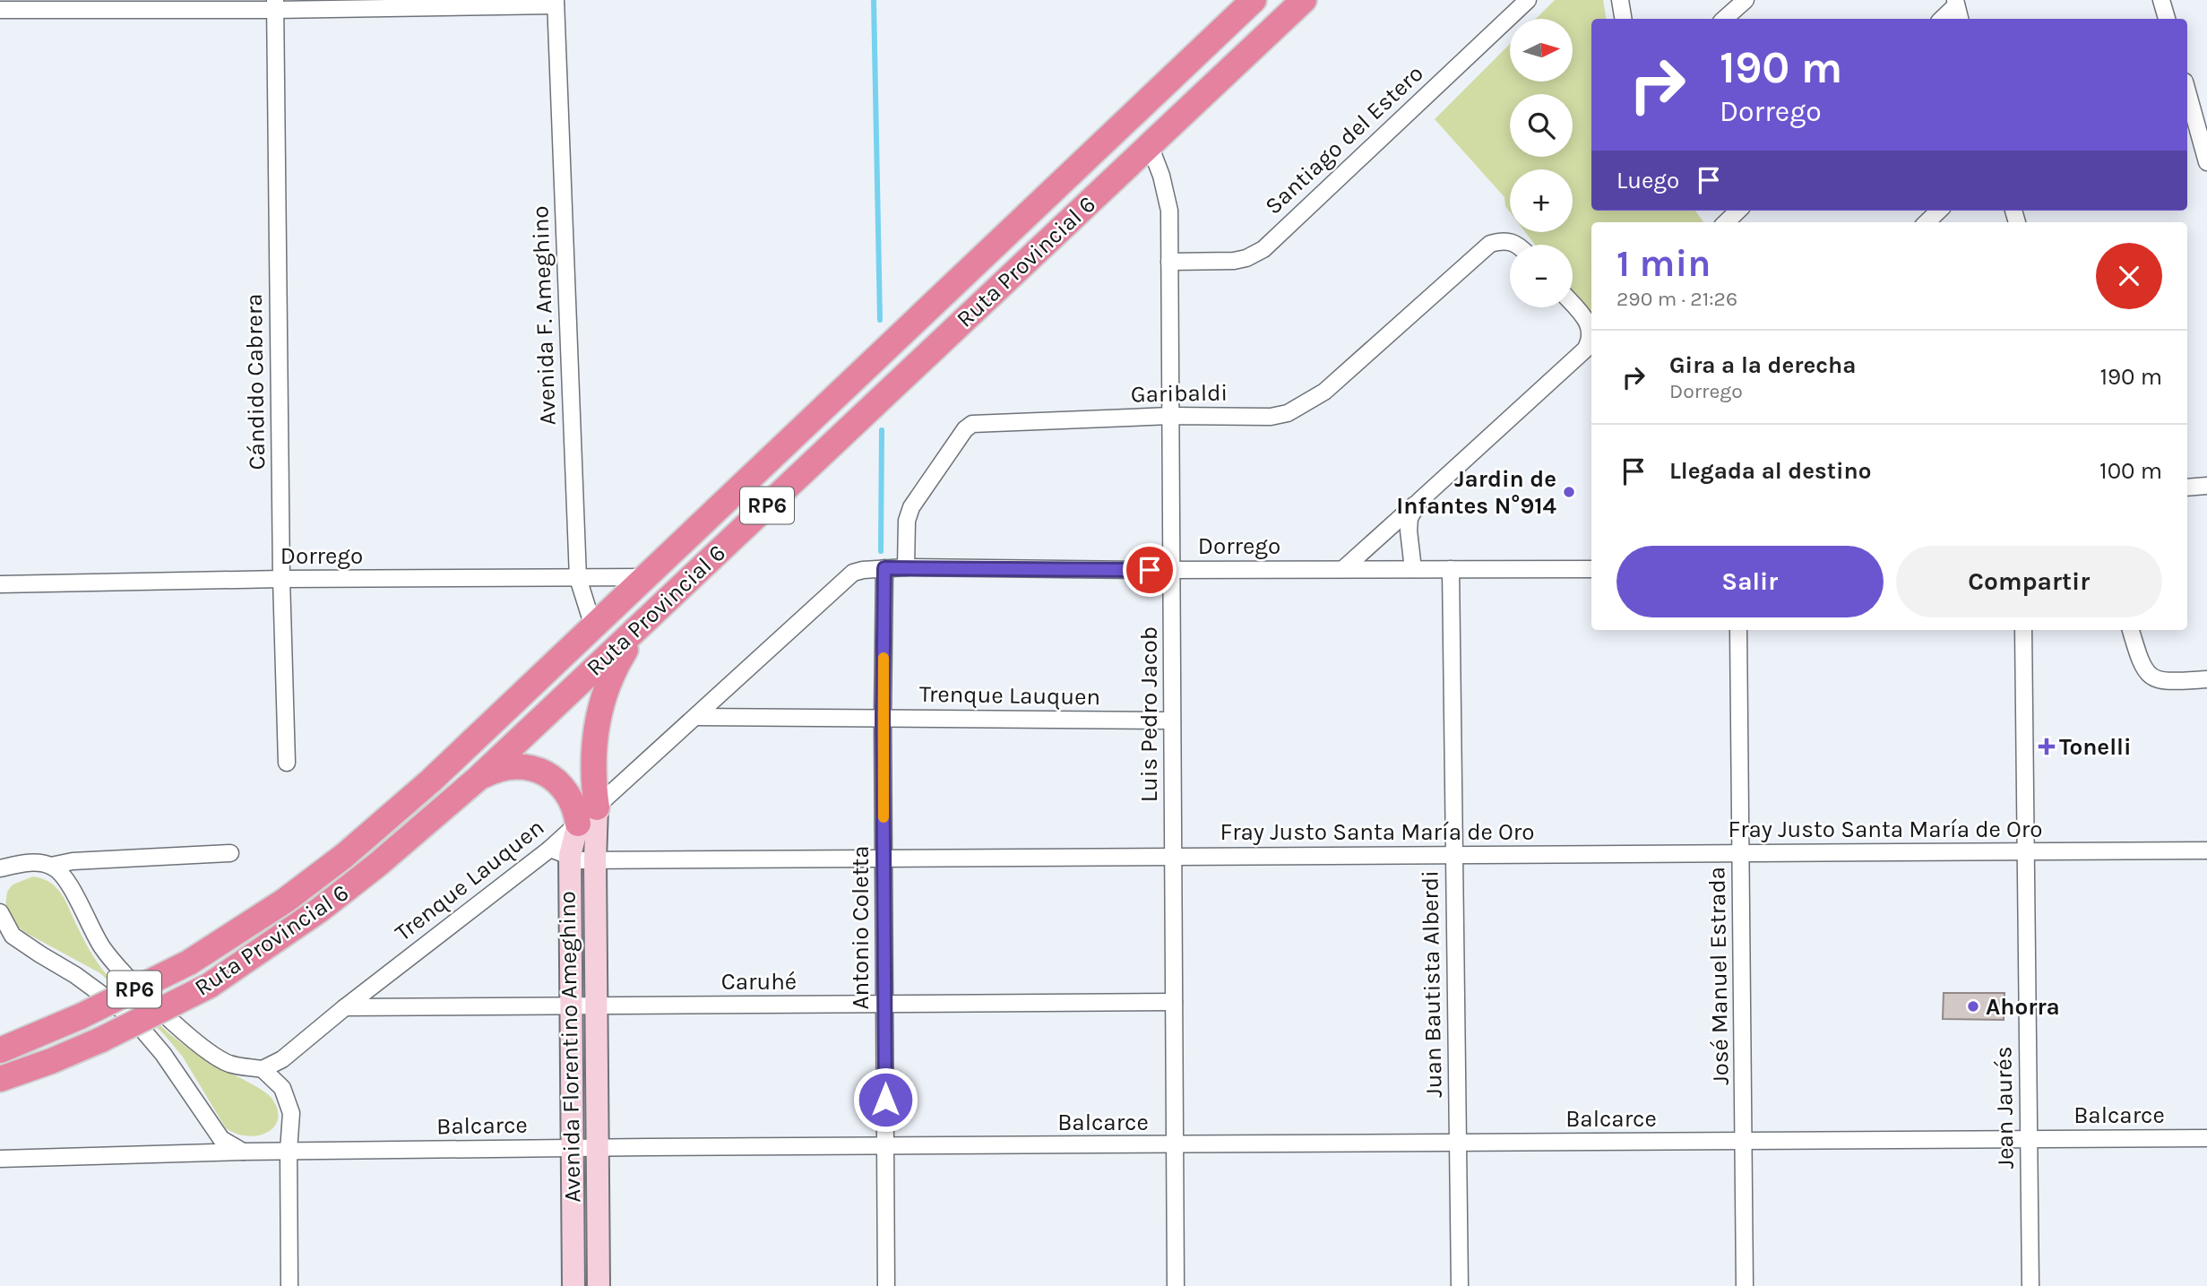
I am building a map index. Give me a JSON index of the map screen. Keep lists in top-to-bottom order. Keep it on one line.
{"streets":{"highway":["Ruta Provincial 6","RP6"],"main road":["Avenida Florentino Ameghino"],"street":["Santiago del Estero","Avenida F. Ameghino","Cándido Cabrera","Garibaldi","Dorrego","Trenque Lauquen","Luis Pedro Jacob","Fray Justo Santa María de Oro","Antonio Coletta","José Manuel Estrada","Caruhé","Juan Bautista Alberdi","Jean Jaurés","Balcarce"]},"crossings":[["Santiago del Estero","Luis Pedro Jacob"],["Ruta Provincial 6","Avenida F. Ameghino"],["Ruta Provincial 6","Dorrego"],["Ruta Provincial 6","Luis Pedro Jacob"],["Avenida F. Ameghino","Dorrego"],["Cándido Cabrera","Dorrego"],["Garibaldi","Dorrego"],["Garibaldi","Luis Pedro Jacob"],["Dorrego","Trenque Lauquen"],["Dorrego","Luis Pedro Jacob"],["Dorrego","Antonio Coletta"],["Dorrego","Juan Bautista Alberdi"],["Trenque Lauquen","Luis Pedro Jacob"],["Trenque Lauquen","Fray Justo Santa María de Oro"],["Trenque Lauquen","Antonio Coletta"],["Trenque Lauquen","Caruhé"],["Trenque Lauquen","Avenida Florentino Ameghino"],["Luis Pedro Jacob","Fray Justo Santa María de Oro"],["Luis Pedro Jacob","Caruhé"],["Luis Pedro Jacob","Balcarce"],["Fray Justo Santa María de Oro","Antonio Coletta"],["Fray Justo Santa María de Oro","José Manuel Estrada"],["Fray Justo Santa María de Oro","Juan Bautista Alberdi"],["Fray Justo Santa María de Oro","Avenida Florentino Ameghino"],["Fray Justo Santa María de Oro","Jean Jaurés"],["Antonio Coletta","Caruhé"],["Antonio Coletta","Balcarce"],["José Manuel Estrada","Balcarce"],["Caruhé","Avenida Florentino Ameghino"],["Juan Bautista Alberdi","Balcarce"],["Avenida Florentino Ameghino","Balcarce"],["Jean Jaurés","Balcarce"]],"places":{"other":["Jardin de Infantes N°914","Ahorra"],"health":["Tonelli"]},"north":"right","page":{"map_buttons":["+","−"],"turn":["190 m","Dorrego"],"then":"Luego","heading":["1 min","290 m · 21:26"],"list":[{"name":"Gira a la derecha","note":"Dorrego","value":"190 m"},{"name":"Llegada al destino","value":"100 m"}],"buttons":["Salir","Compartir"]}}
